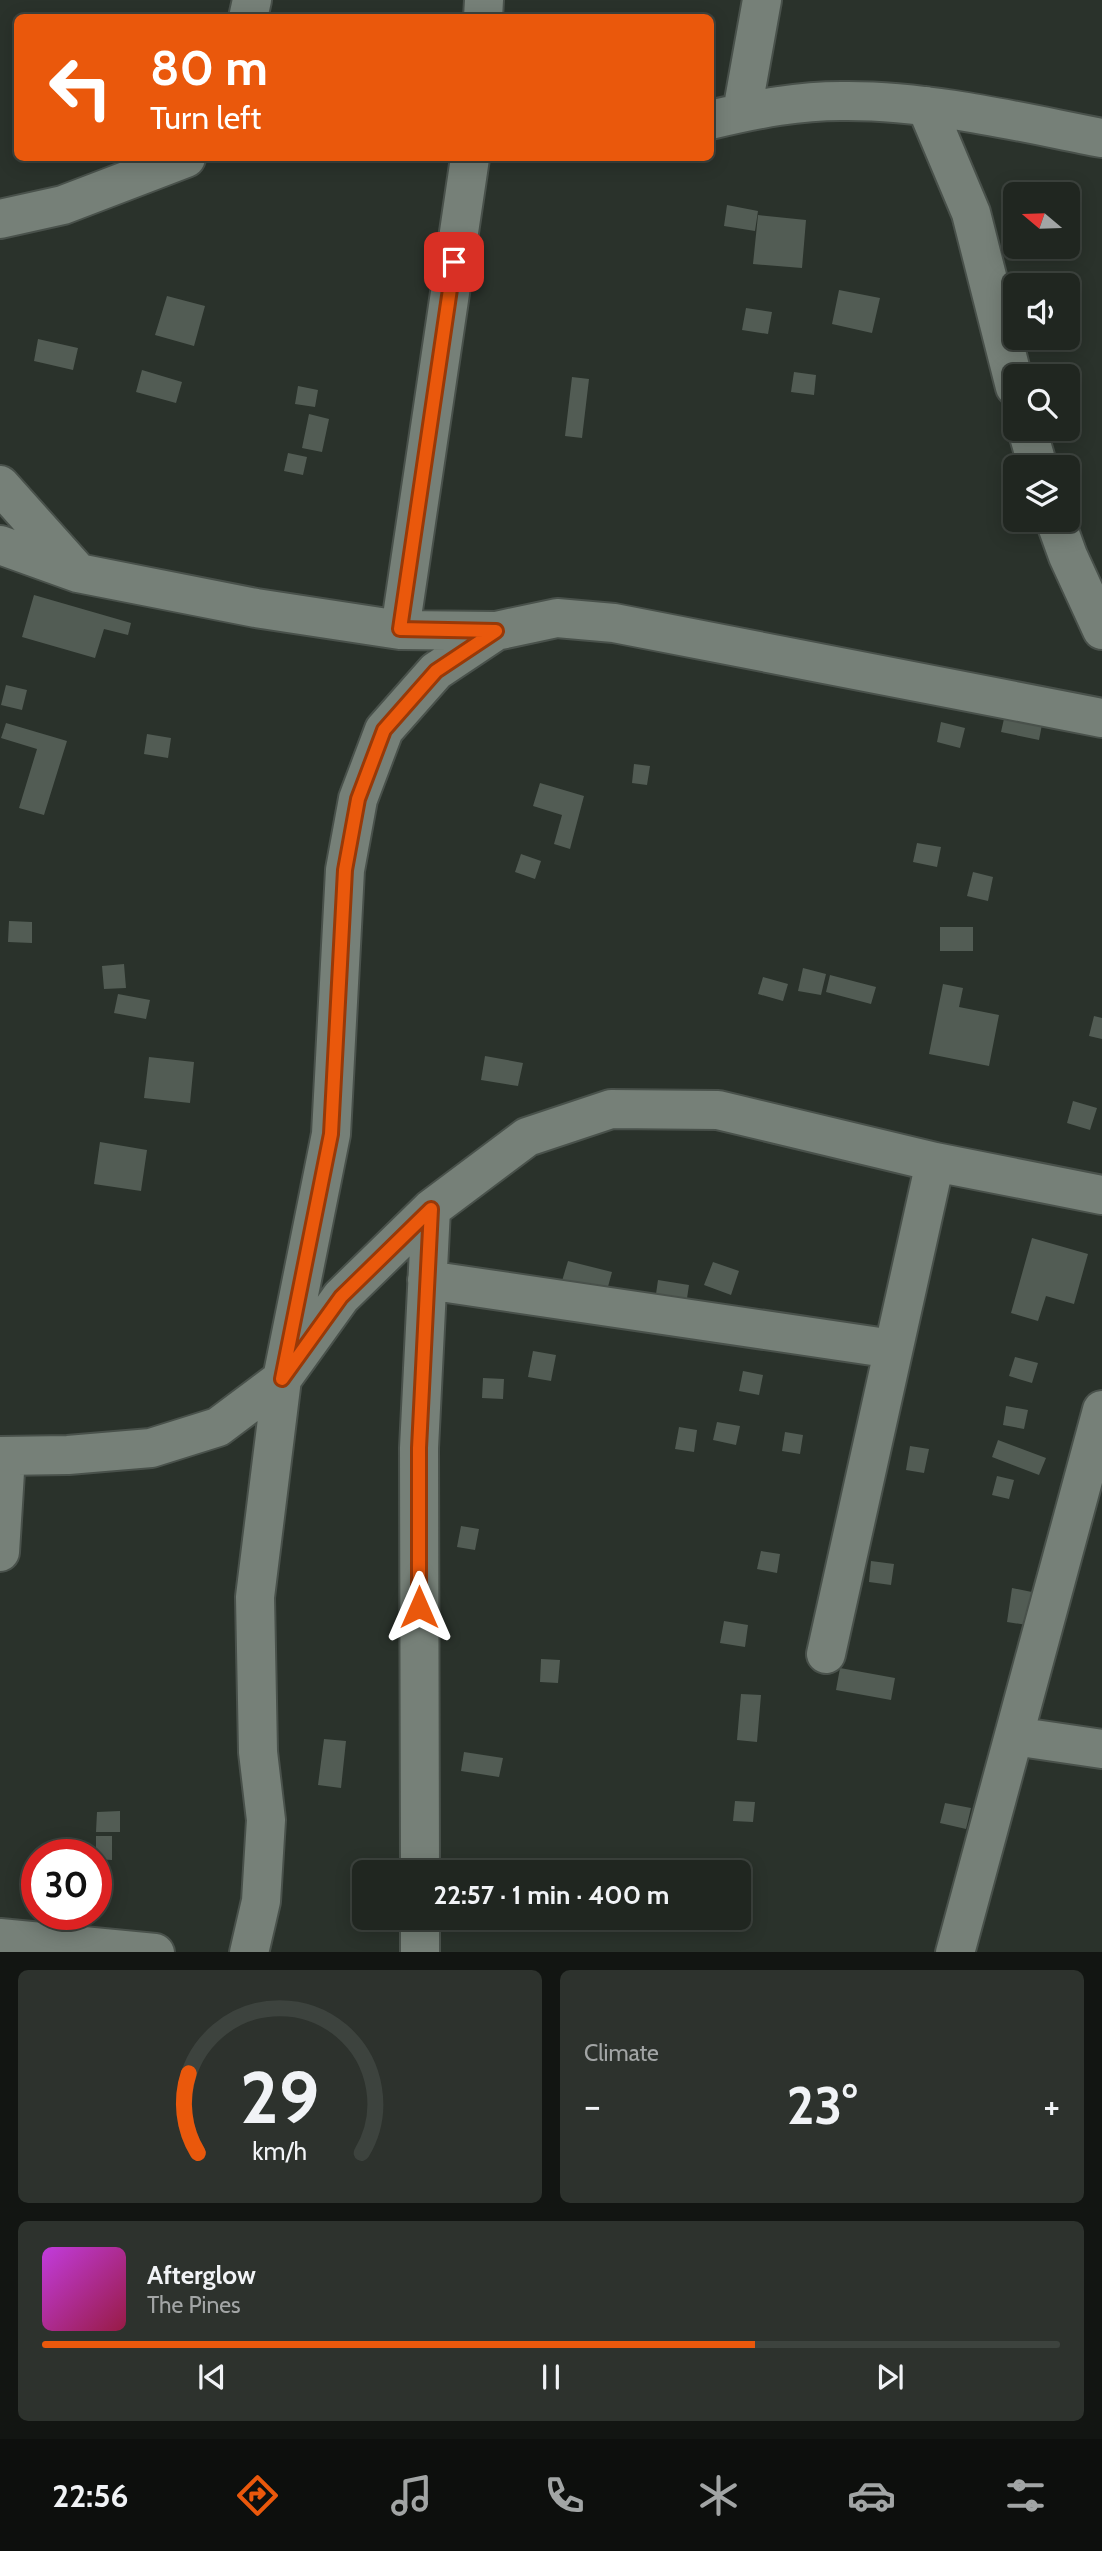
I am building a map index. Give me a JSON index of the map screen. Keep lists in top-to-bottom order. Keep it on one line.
{"north":"left","page":{"turn":["80 m","Turn left"],"limit":"30","trip":"22:57 · 1 min · 400 m","tile":"Climate","heat":["−","23°","+"],"song":["Afterglow","The Pines"],"tabs":"22:56","gauge":["29","km/h"]}}
